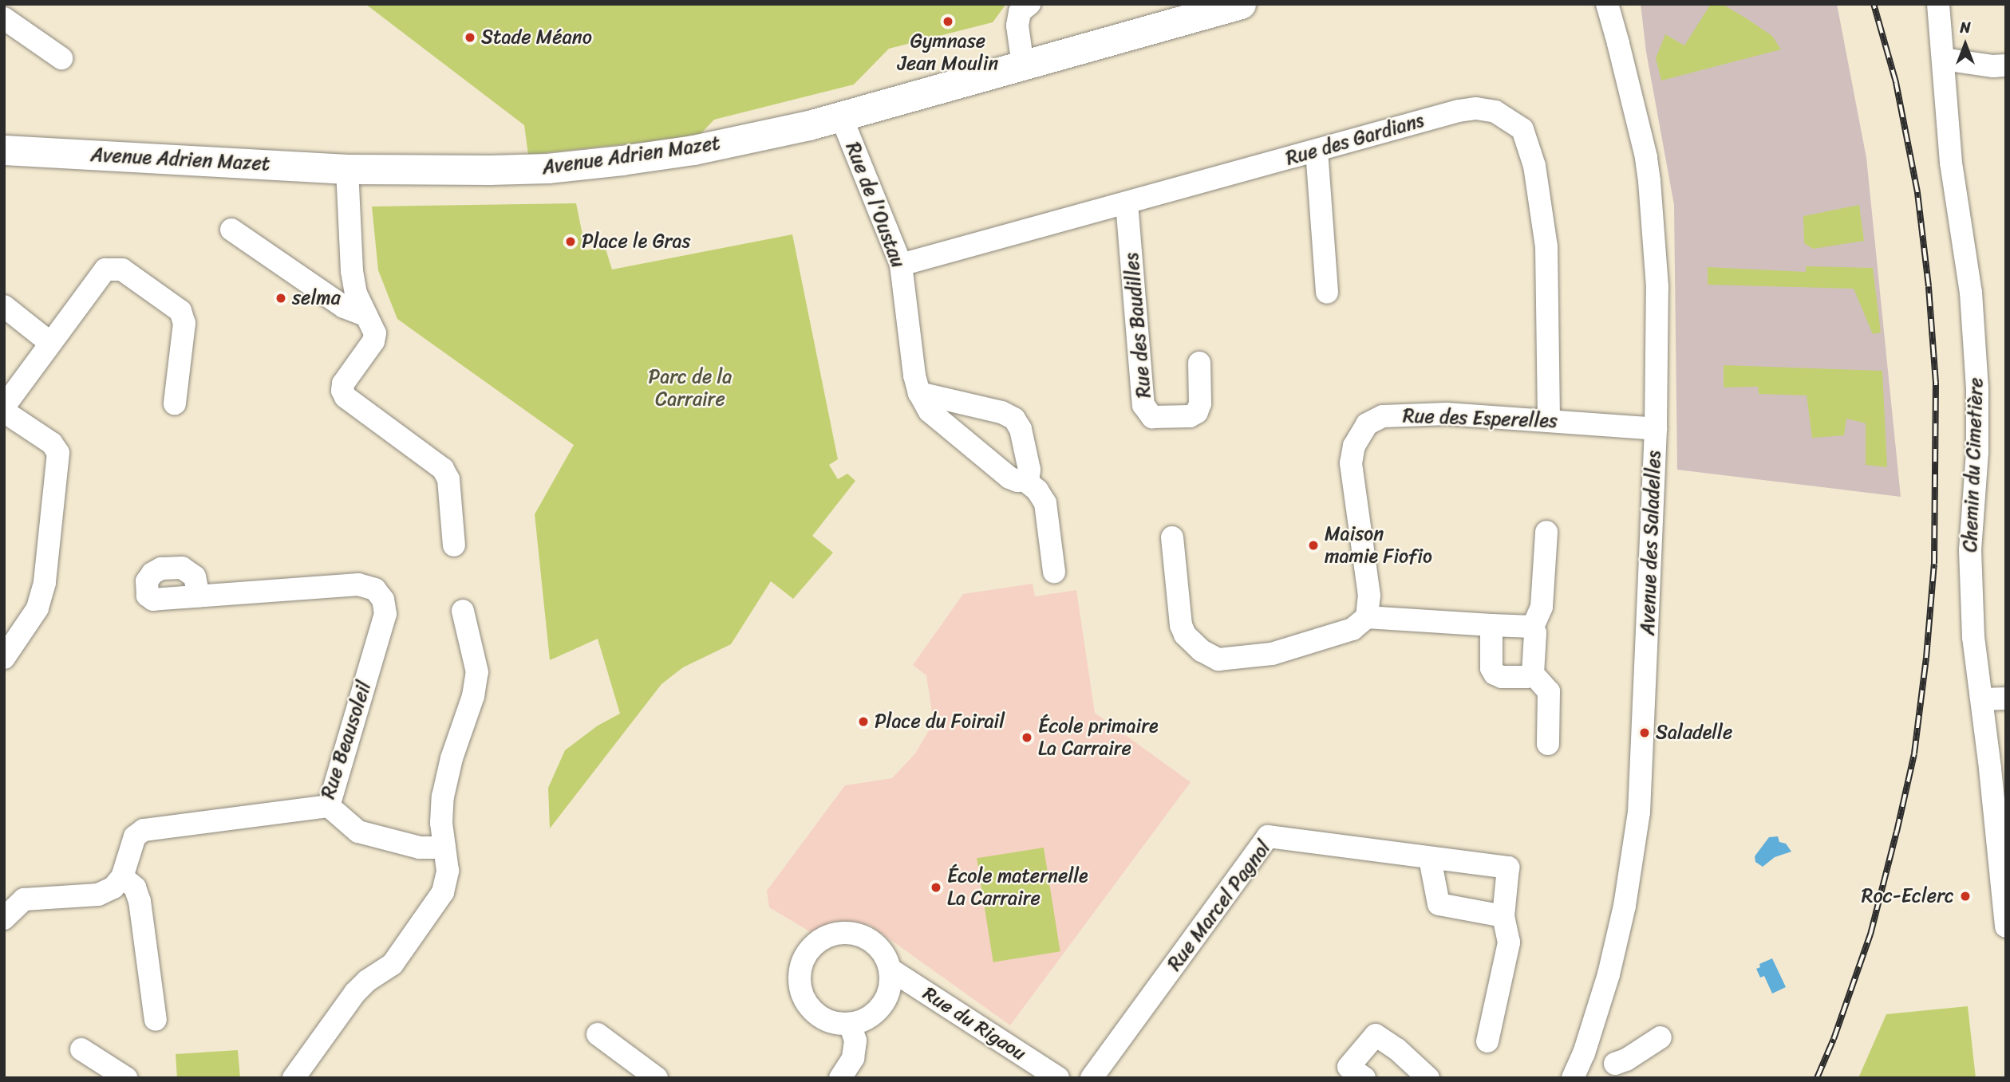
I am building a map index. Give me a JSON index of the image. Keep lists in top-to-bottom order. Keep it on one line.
{"streets":{"street":["Rue des Gardians","Avenue Adrien Mazet","Rue de l'Oustau","Rue des Baudilles","Rue des Esperelles","Chemin du Cimetière","Avenue des Saladelles","Rue Beausoleil","Rue Marcel Pagnol","Rue du Rigaou"]},"crossings":[["Rue des Gardians","Rue de l'Oustau"],["Rue des Gardians","Rue des Baudilles"],["Rue des Gardians","Rue des Esperelles"],["Avenue Adrien Mazet","Rue de l'Oustau"],["Rue des Esperelles","Avenue des Saladelles"]],"parks":["Parc de la Carraire"],"places":["Gymnase Jean Moulin","Stade Méano","Place le Gras","selma","Maison mamie Fiofio","Place du Foirail","Saladelle","École primaire La Carraire","École maternelle La Carraire","Roc-Eclerc"],"north":"top"}
